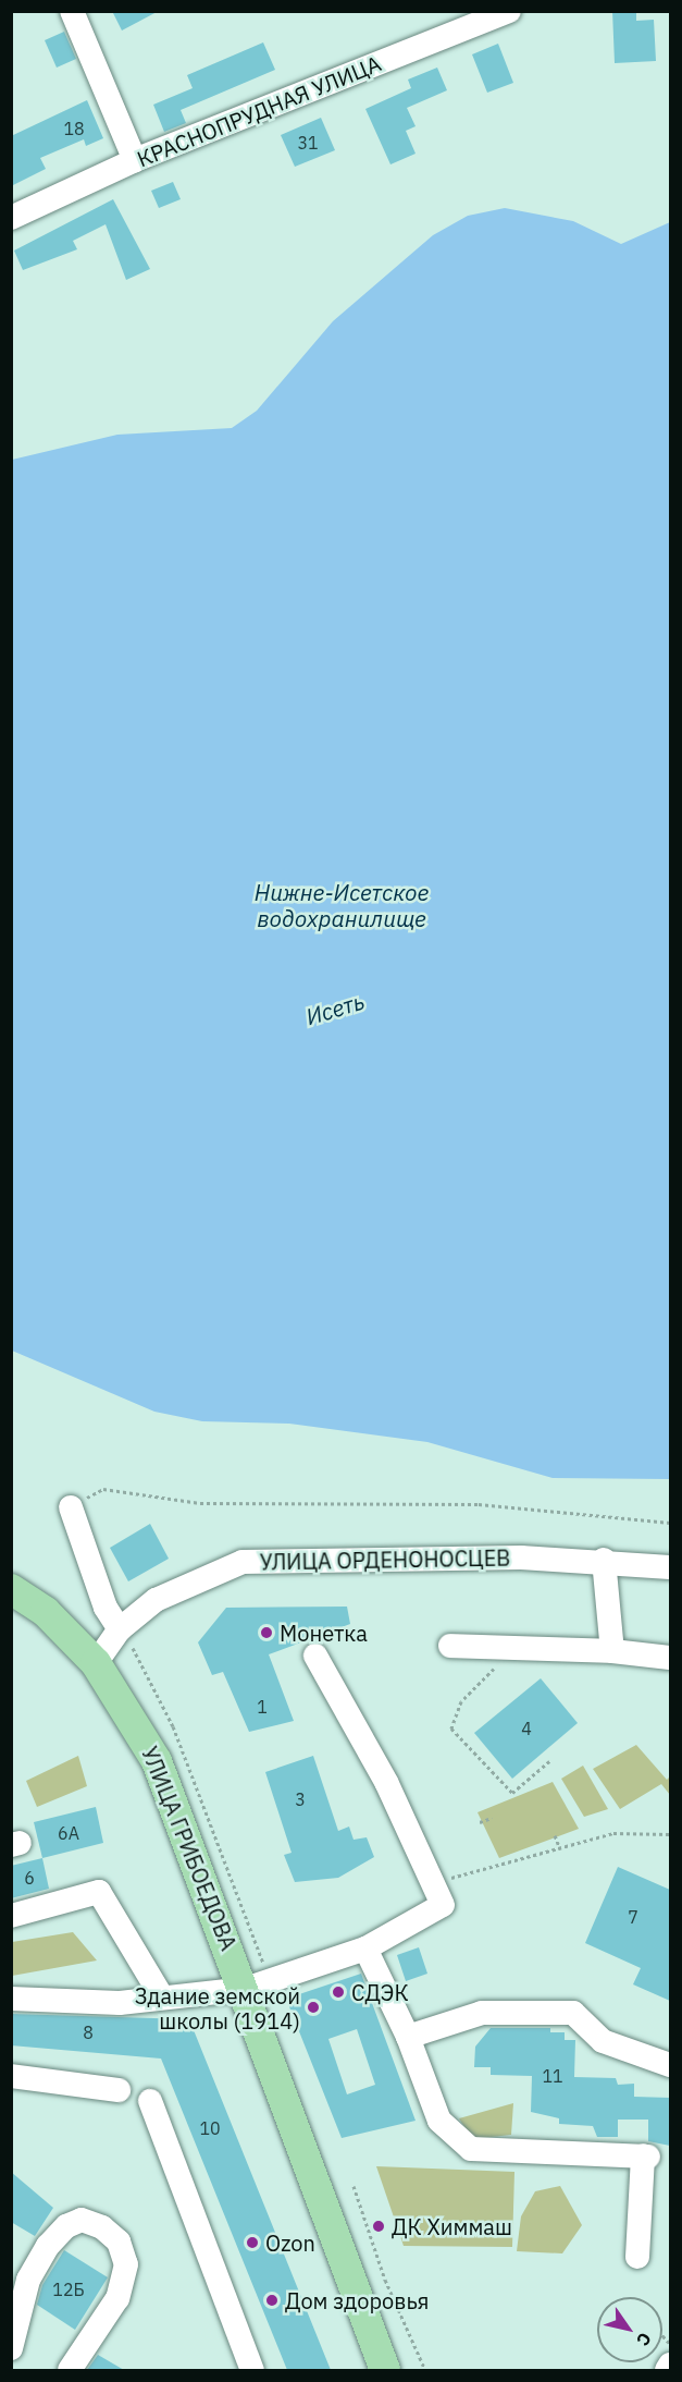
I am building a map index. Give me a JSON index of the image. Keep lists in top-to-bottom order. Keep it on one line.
{"streets":{"main road":["УЛИЦА ГРИБОЕДОВА"],"street":["КРАСНОПРУДНАЯ УЛИЦА","УЛИЦА ОРДЕНОНОСЦЕВ"]},"crossings":[["УЛИЦА ОРДЕНОНОСЦЕВ","УЛИЦА ГРИБОЕДОВА"]],"water":["Нижне-Исетское водохранилище","Исеть"],"places":["Монетка","СДЭК","Здание земской школы (1914)","ДК Химмаш","Ozon","Дом здоровья"],"house_numbers":["18","31","1","4","3","6А","6","7","8","11","10","12Б"],"north":"bottom right"}
